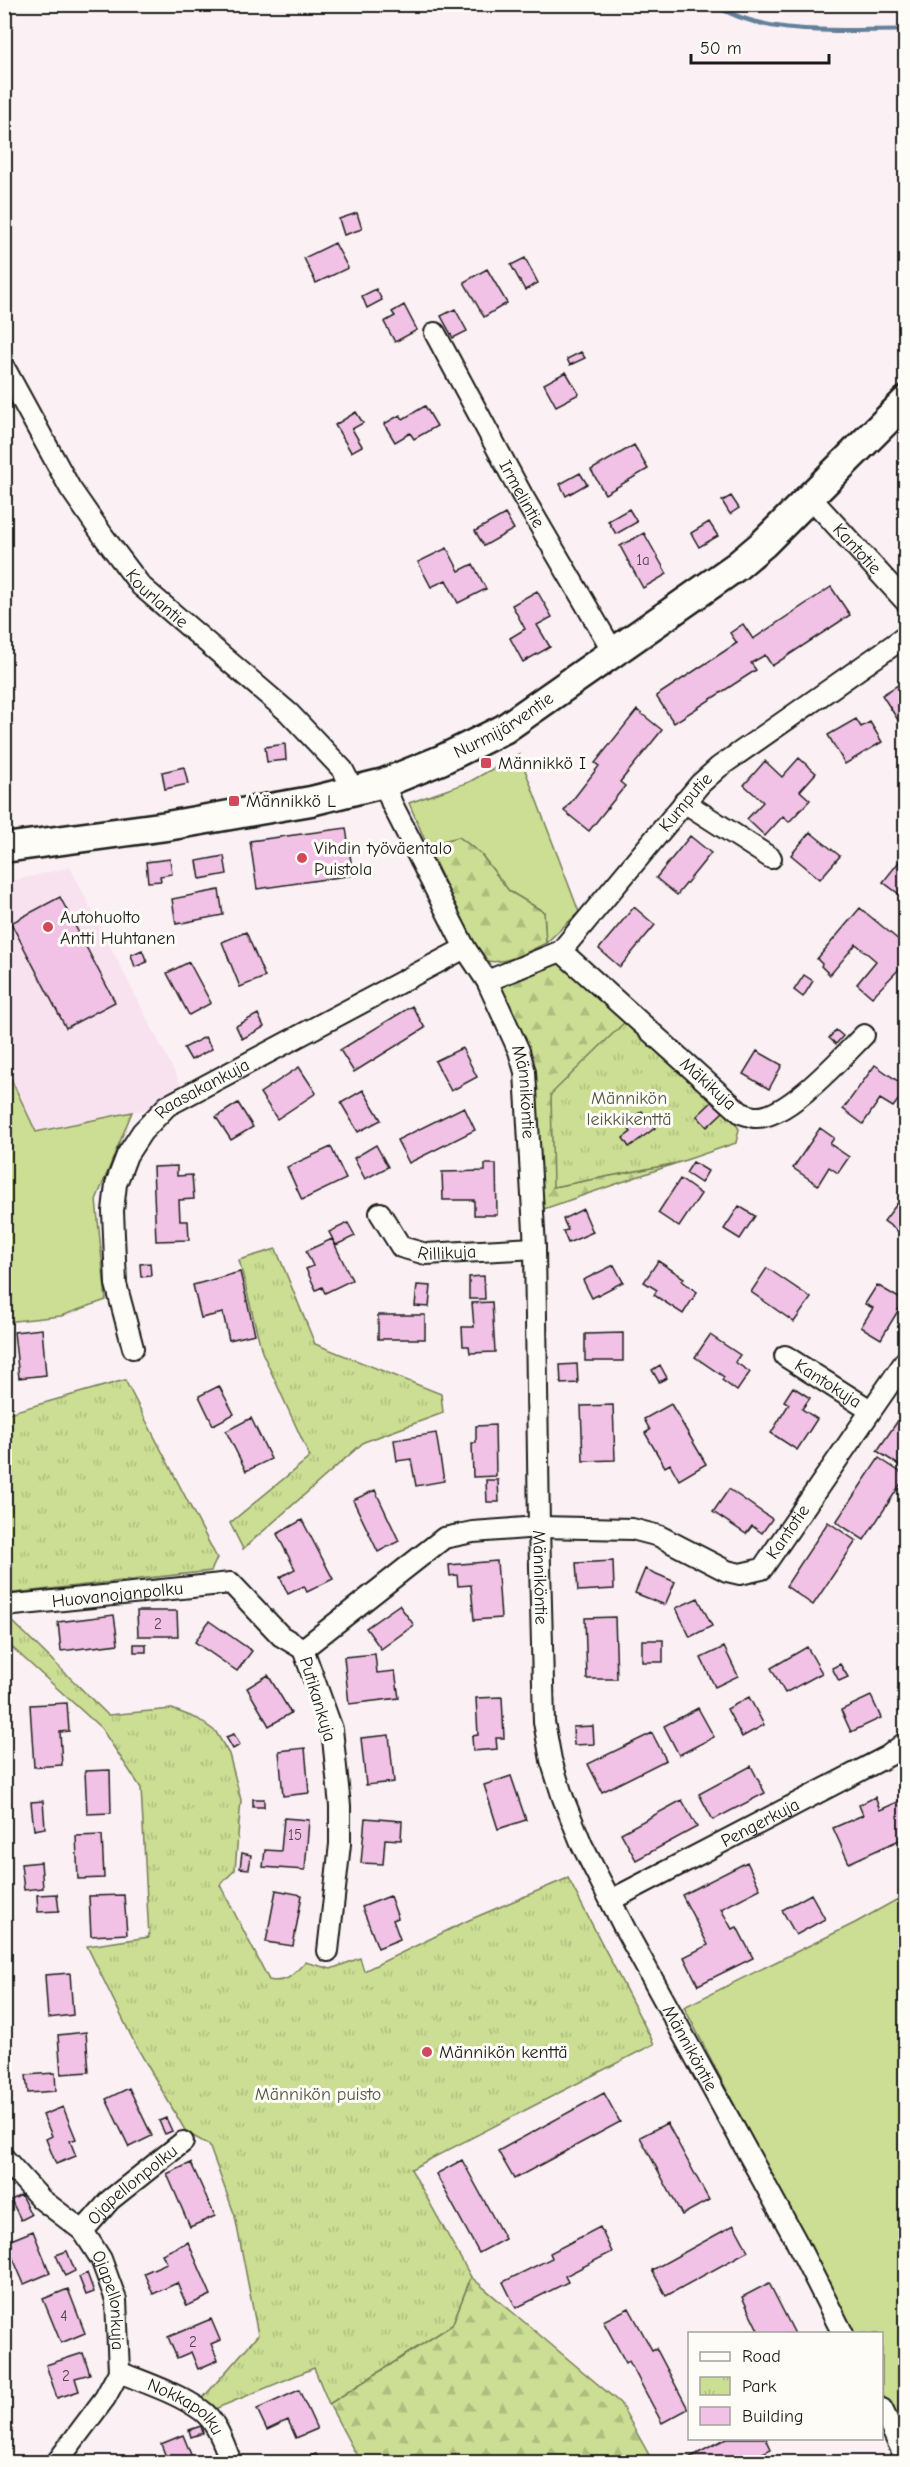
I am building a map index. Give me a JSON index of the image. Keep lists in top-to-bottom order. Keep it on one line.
{"streets":{"street":["Irmelintie","Kantotie","Kourlantie","Nurmijärventie","Kumputie","Mäkikuja","Raasakankuja","Männiköntie","Rillikuja","Kantokuja","Huovanojanpolku","Putikankuja","Pengerkuja","Ojapellonpolku","Ojapellonkuja","Nokkapolku"]},"crossings":[["Irmelintie","Nurmijärventie"],["Kantotie","Nurmijärventie"],["Kantotie","Männiköntie"],["Kantotie","Kantokuja"],["Kantotie","Putikankuja"],["Kourlantie","Nurmijärventie"],["Nurmijärventie","Männiköntie"],["Kumputie","Mäkikuja"],["Kumputie","Männiköntie"],["Raasakankuja","Männiköntie"],["Männiköntie","Rillikuja"],["Männiköntie","Putikankuja"],["Männiköntie","Pengerkuja"],["Huovanojanpolku","Putikankuja"],["Ojapellonpolku","Ojapellonkuja"],["Ojapellonkuja","Nokkapolku"]],"parks":["Männikön leikkikenttä","Männikön puisto"],"places":{"transit":["Männikkö I","Männikkö L"],"other":["Vihdin työväentalo Puistola","Autohuolto Antti Huhtanen","Männikön kenttä"]},"house_numbers":["1a","2","15","4","2","2"],"legend":["Road","Park","Building"],"scale_bar":"50 m"}
